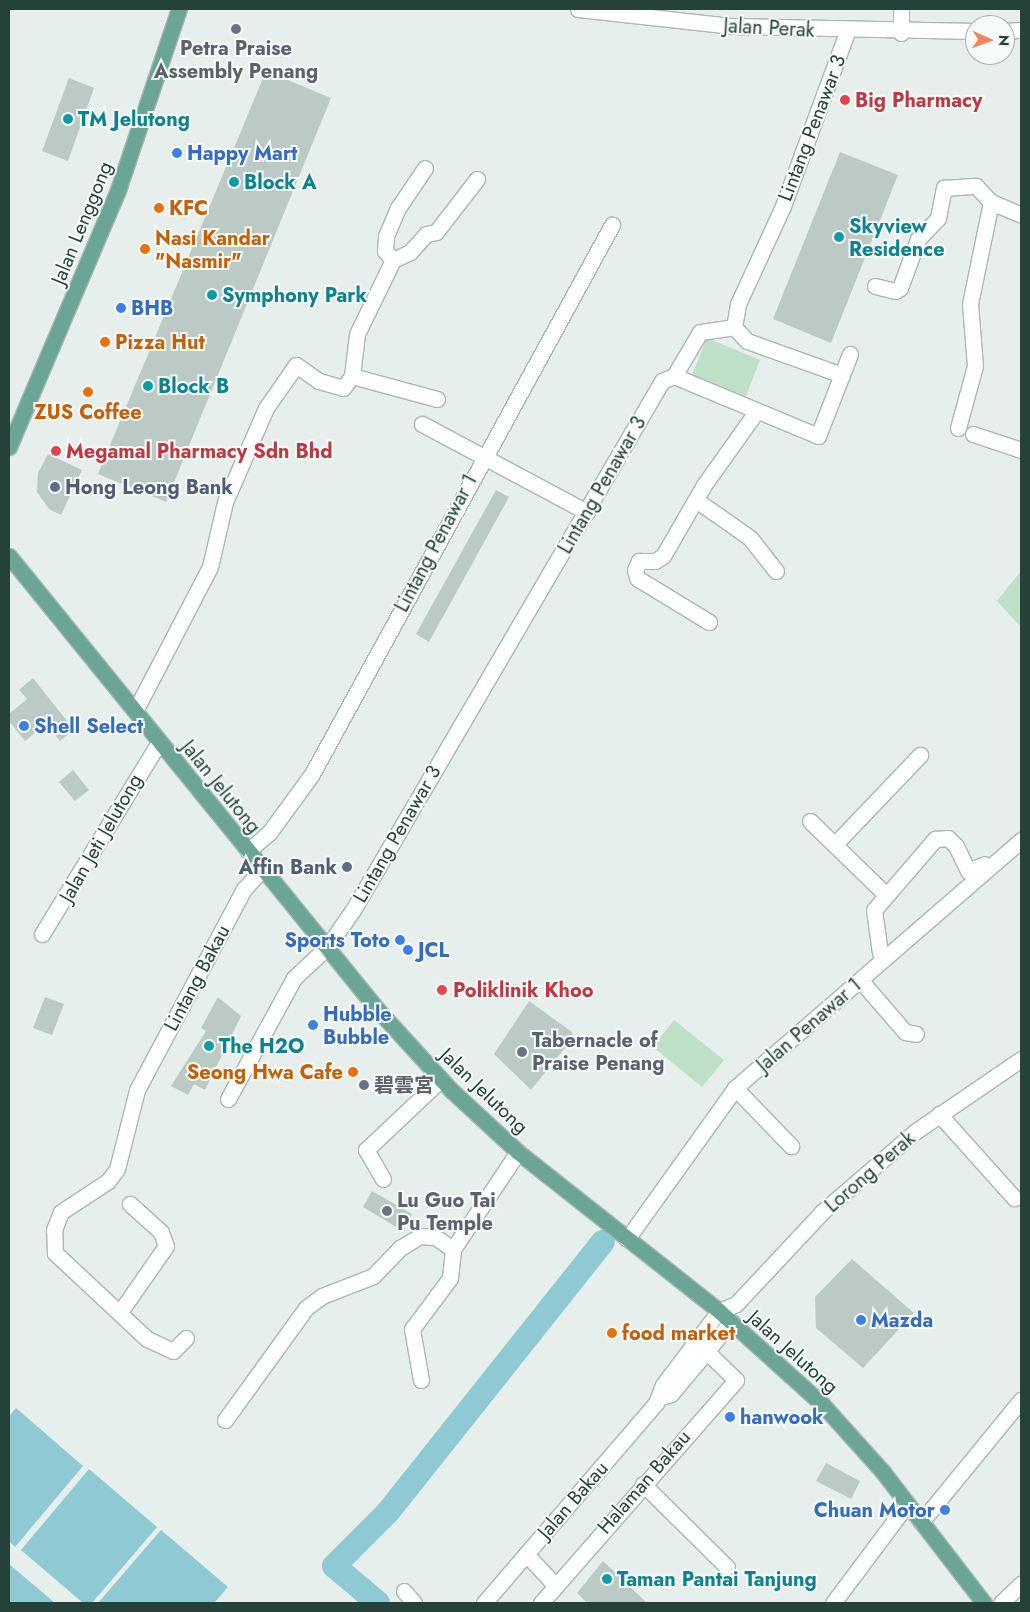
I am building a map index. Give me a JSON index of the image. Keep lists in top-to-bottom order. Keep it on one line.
{"streets":{"main road":["Jalan Lenggong","Jalan Jelutong"],"street":["Jalan Perak","Lintang Penawar 3","Lintang Penawar 1","Jalan Jeti Jelutong","Lintang Bakau","Jalan Penawar 1","Lorong Perak","Halaman Bakau","Jalan Bakau"]},"crossings":[["Jalan Perak","Lintang Penawar 3"],["Lintang Penawar 3","Jalan Jelutong"],["Lintang Penawar 1","Jalan Jelutong"],["Jalan Jelutong","Jalan Jeti Jelutong"],["Jalan Jelutong","Lintang Bakau"],["Jalan Jelutong","Jalan Penawar 1"],["Jalan Jelutong","Lorong Perak"],["Jalan Jelutong","Jalan Bakau"],["Lorong Perak","Jalan Bakau"],["Halaman Bakau","Jalan Bakau"]],"places":["Petra Praise Assembly Penang","Big Pharmacy","TM Jelutong","Happy Mart","Block A","KFC","Skyview Residence","Nasi Kandar \"Nasmir\"","Symphony Park","BHB","Pizza Hut","Block B","ZUS Coffee","Megamal Pharmacy Sdn Bhd","Hong Leong Bank","Shell Select","Affin Bank","Sports Toto","JCL","Poliklinik Khoo","Hubble Bubble","The H2O","Tabernacle of Praise Penang","Seong Hwa Cafe","碧雲宮","Lu Guo Tai Pu Temple","Mazda","food market","hanwook","Chuan Motor","Taman Pantai Tanjung"],"north":"right"}
